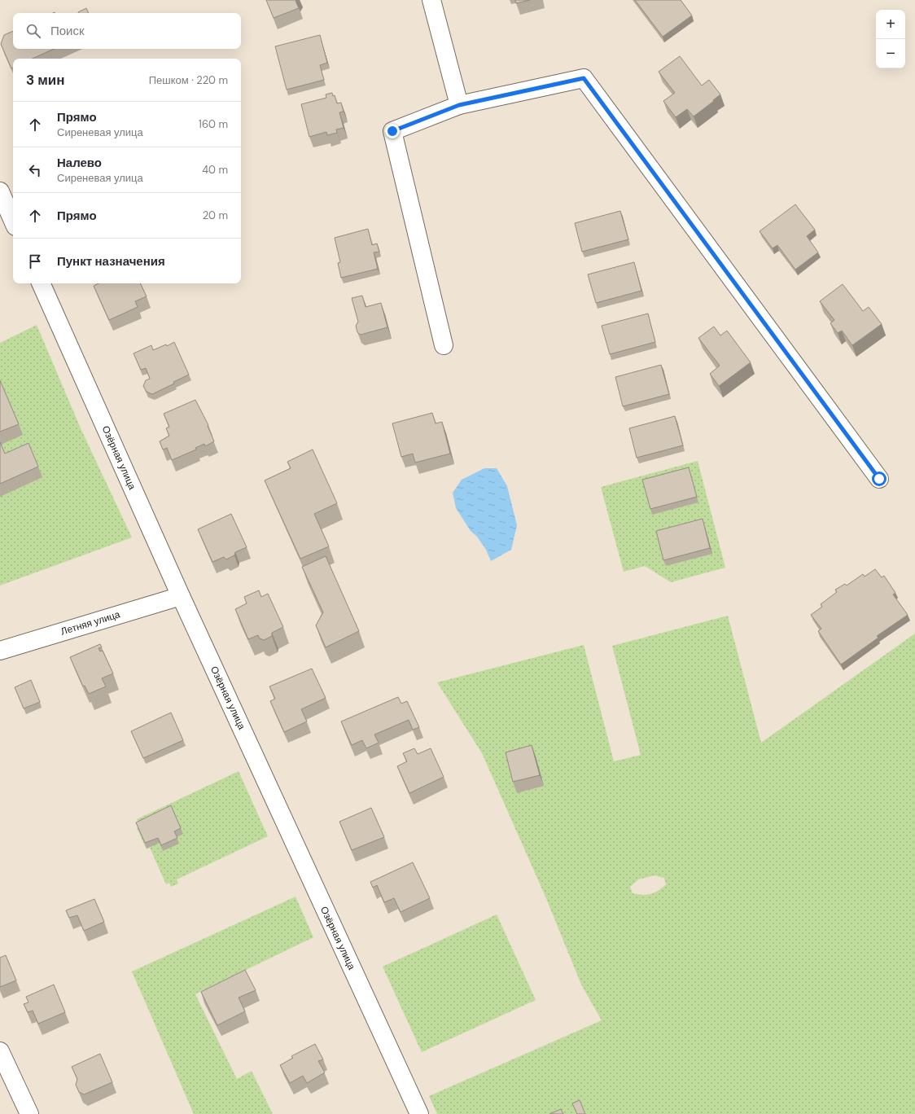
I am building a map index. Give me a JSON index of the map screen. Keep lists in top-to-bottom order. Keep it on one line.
{"streets":{"street":["Озёрная улица","Летняя улица"]},"crossings":[["Озёрная улица","Летняя улица"]],"page":{"map_buttons":["+","−"],"search":"Поиск","heading":["3 мин","Пешком · 220 m"],"list":[["Прямо","Сиреневая улица","160 m"],["Налево","Сиреневая улица","40 m"],["Прямо","20 m"],"Пункт назначения"]}}
